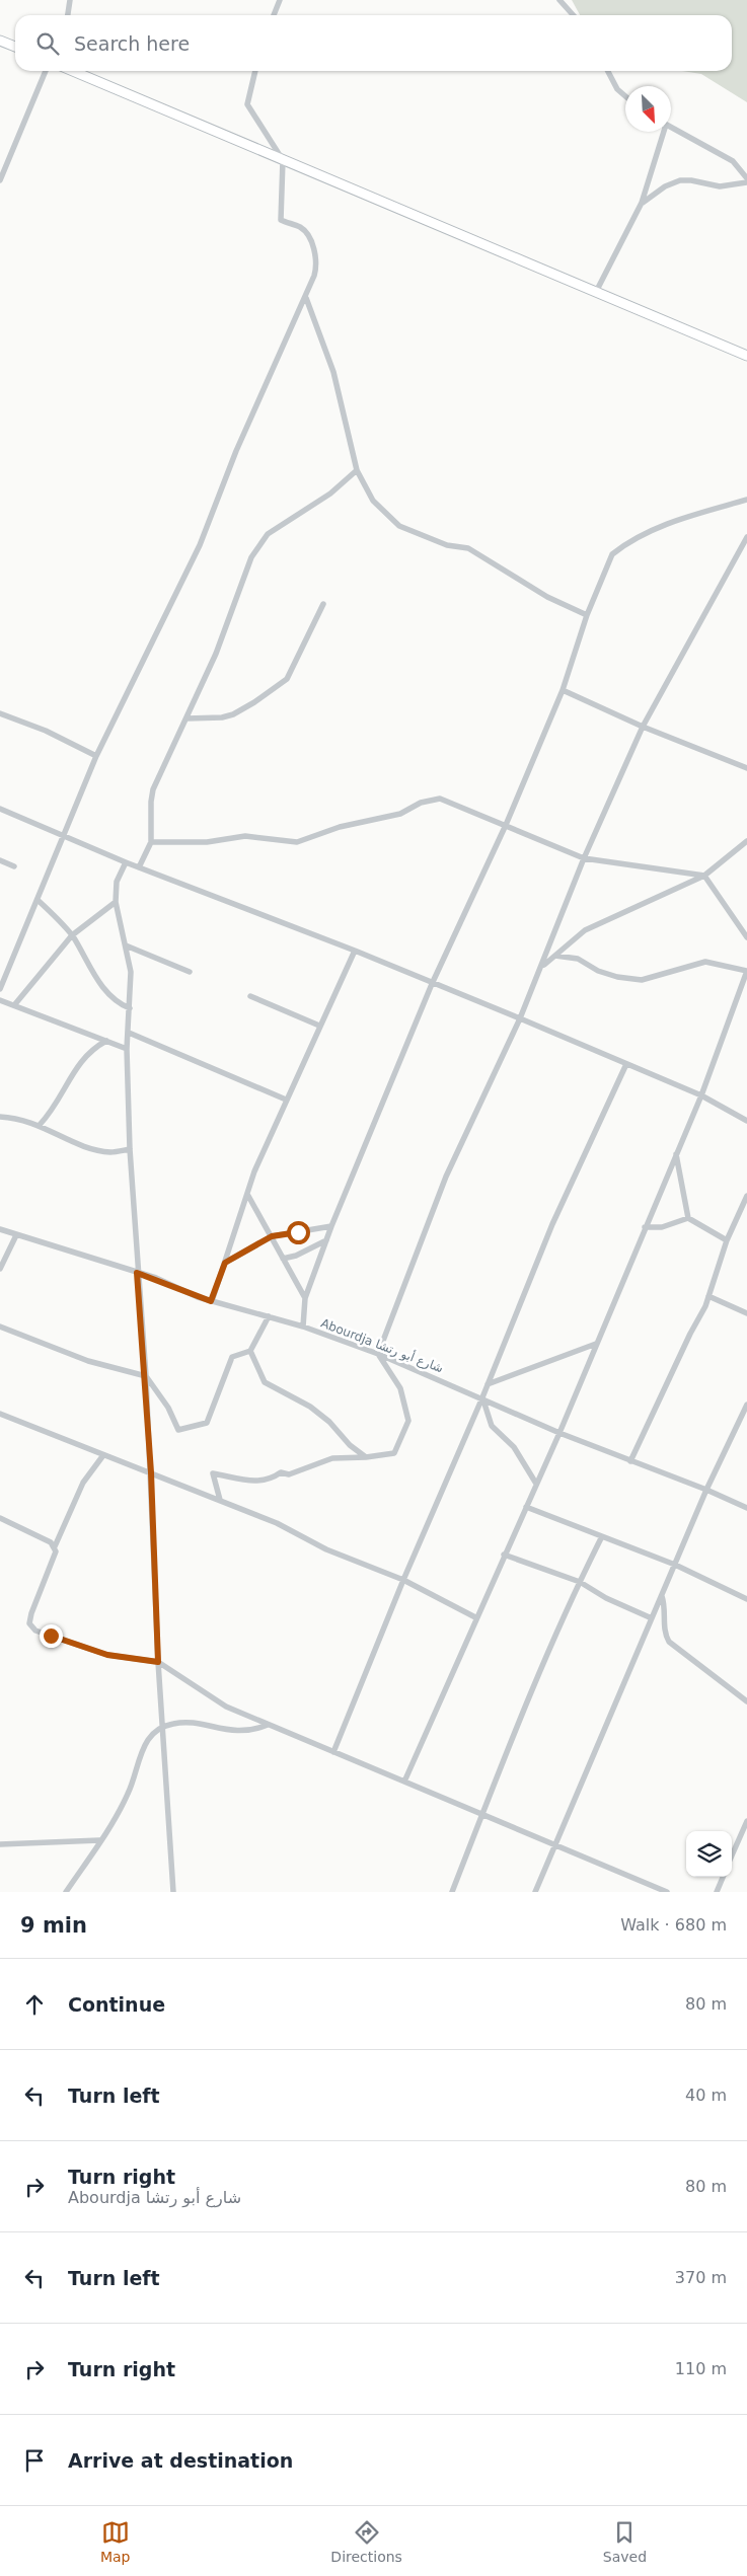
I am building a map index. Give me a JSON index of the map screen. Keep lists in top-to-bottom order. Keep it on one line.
{"streets":{"street":["Abourdja شارع أبو رتشا"]},"north":"bottom right","page":{"search":"Search here","heading":["9 min","Walk · 680 m"],"list":[["Continue","80 m"],["Turn left","40 m"],["Turn right","Abourdja شارع أبو رتشا","80 m"],["Turn left","370 m"],["Turn right","110 m"],"Arrive at destination"],"nav":["Map","Directions","Saved"]}}
